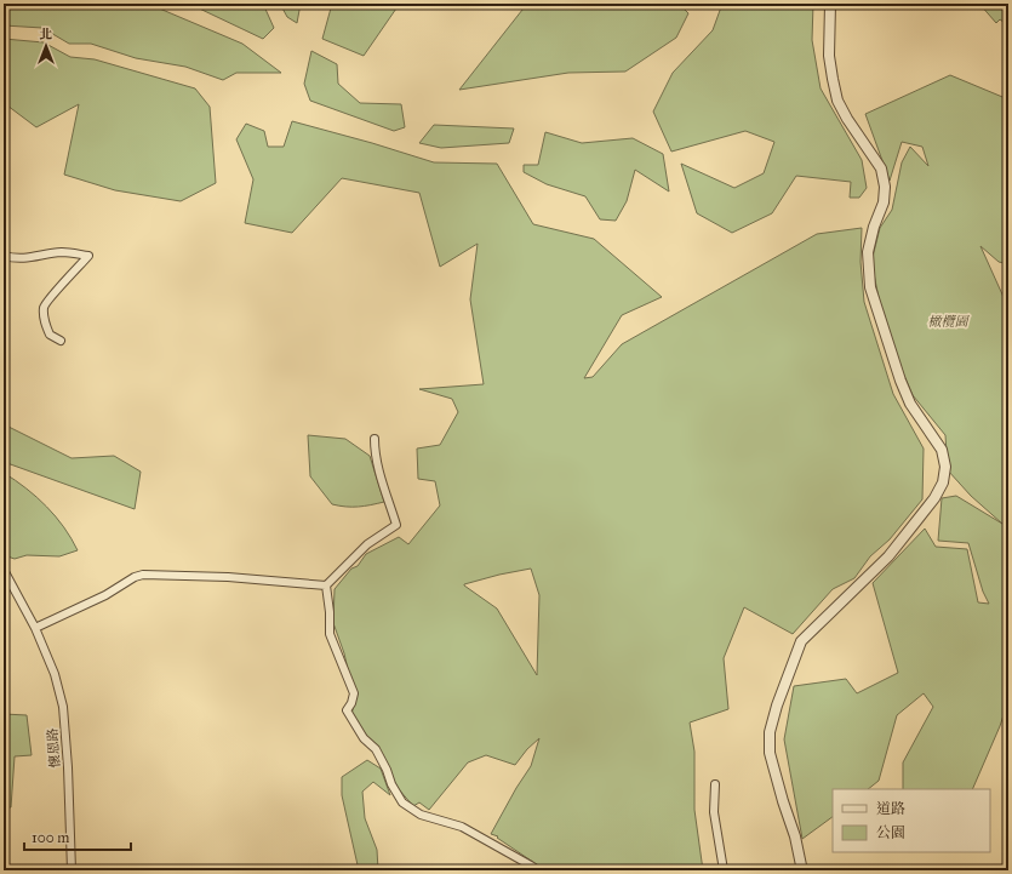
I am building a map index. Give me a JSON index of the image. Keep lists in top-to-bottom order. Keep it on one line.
{"streets":{"street":["懷恩路"]},"parks":["橄欖園"],"legend":["道路","公園"],"scale_bar":"100 m","north":"top"}
